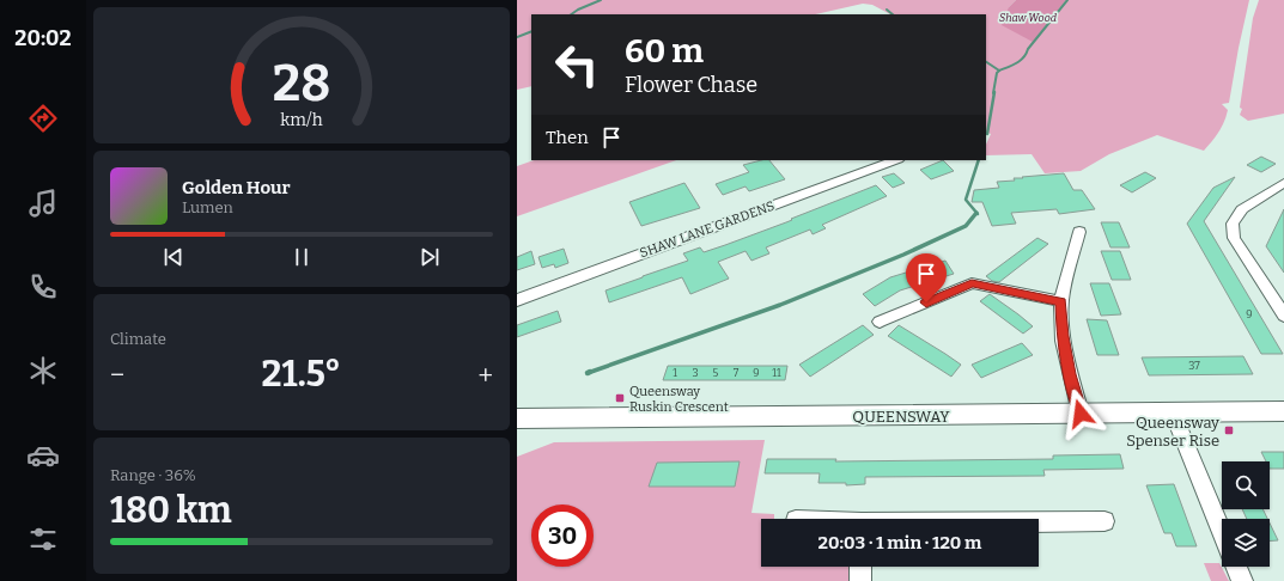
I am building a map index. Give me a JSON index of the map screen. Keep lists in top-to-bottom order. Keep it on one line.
{"streets":{"street":["SHAW LANE GARDENS","QUEENSWAY"]},"parks":["Shaw Wood"],"places":{"transit":["Queensway Ruskin Crescent","Queensway Spenser Rise"]},"house_numbers":["9","37","1","3","5","7","9","11"],"page":{"tabs":"20:02","turn":["60 m","Flower Chase"],"then":"Then","song":["Golden Hour","Lumen"],"tile":["Climate",["Range · 36%","180 km"]],"heat":["−","21.5°","+"],"limit":"30","trip":"20:03 · 1 min · 120 m","gauge":["28","km/h"]}}
